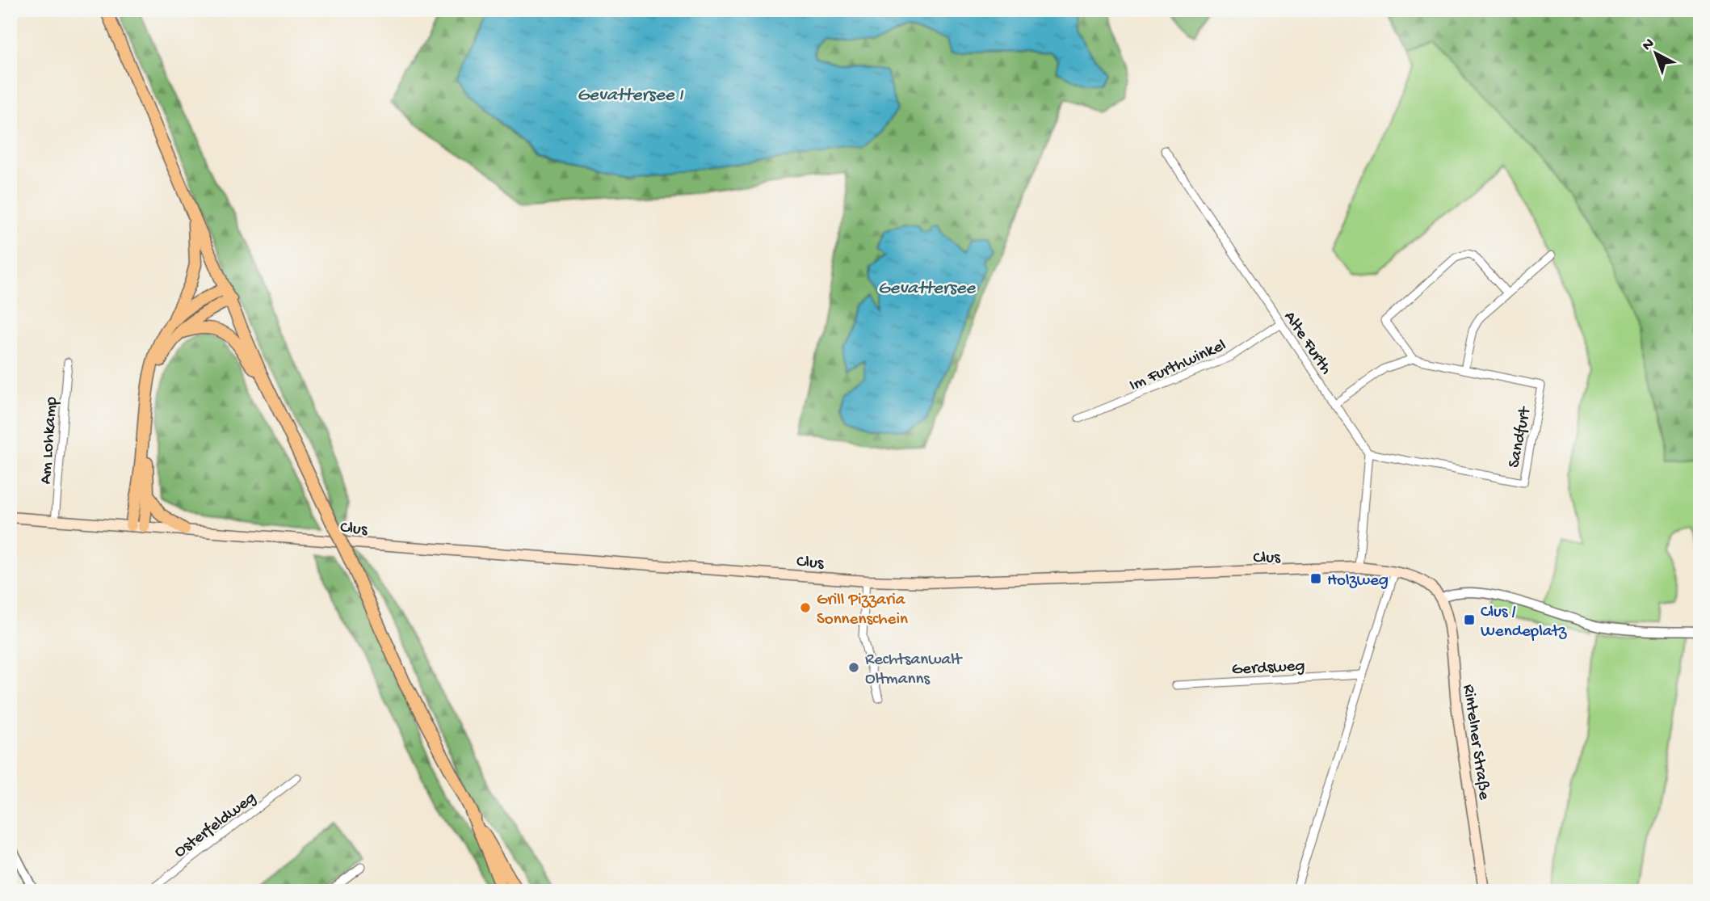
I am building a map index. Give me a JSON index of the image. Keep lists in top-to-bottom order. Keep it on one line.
{"streets":{"main road":["Clus","Rintelner Straße"],"street":["Alte Furth","Im Furthwinkel","Sandfurt","Am Lohkamp","Gerdsweg","Osterfeldweg"]},"crossings":[["Alte Furth","Im Furthwinkel"],["Alte Furth","Sandfurt"],["Am Lohkamp","Clus"],["Clus","Rintelner Straße"]],"water":["Gevattersee I","Gevattersee"],"places":{"transit":["Holzweg","Clus / Wendeplatz"],"other":["Grill Pizzaria Sonnenschein","Rechtsanwalt Oltmanns"]},"north":"top left"}
